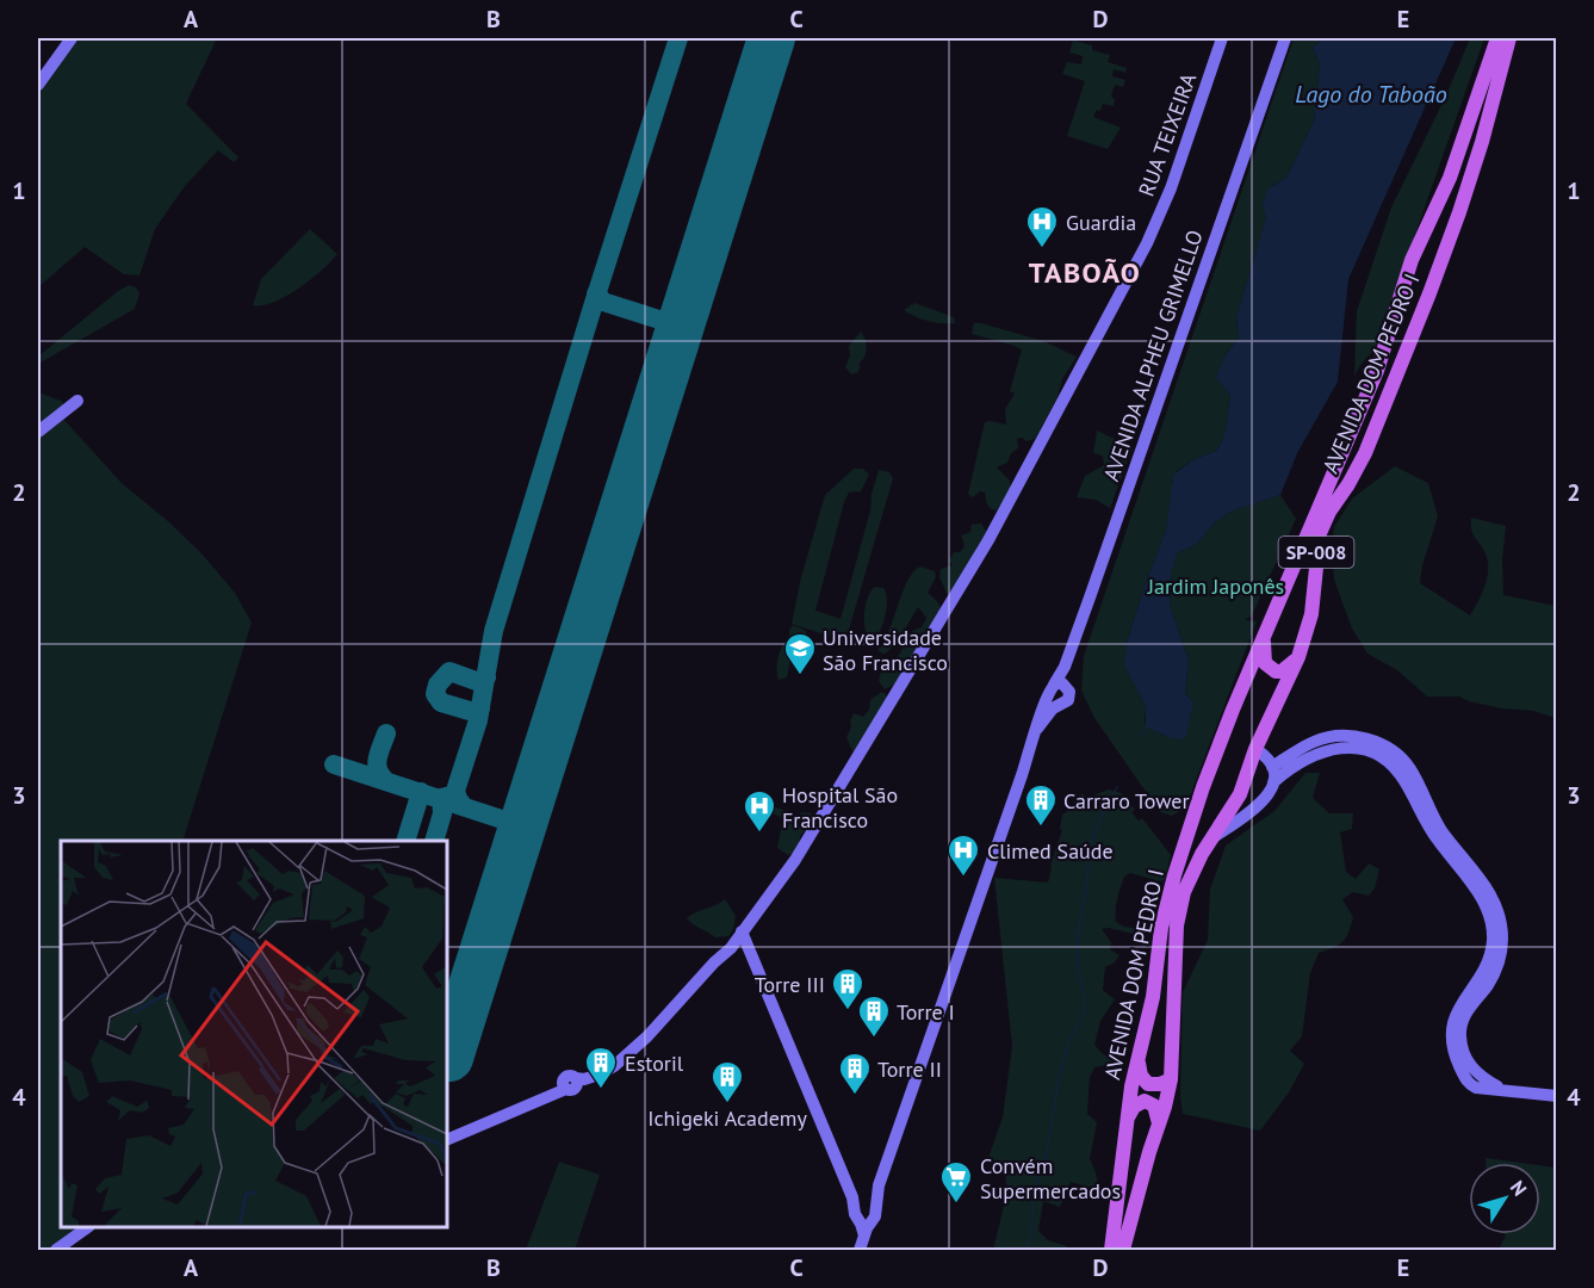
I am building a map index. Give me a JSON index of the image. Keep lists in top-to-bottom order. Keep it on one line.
{"streets":{"main road":["AVENIDA DOM PEDRO I","SP-008"],"street":["RUA TEIXEIRA","AVENIDA ALPHEU GRIMELLO"]},"districts":["TABOÃO"],"water":["Lago do Taboão"],"parks":["Jardim Japonês"],"places":{"hospital":["Guardia","Hospital São Francisco","Climed Saúde"],"school or university":["Universidade São Francisco"],"building":["Carraro Tower","Torre III","Torre I","Estoril","Torre II","Ichigeki Academy"],"supermarket":["Convém Supermercados"]},"north":"top right","grid":{"columns":["A","B","C","D","E"],"rows":["1","2","3","4"]}}
